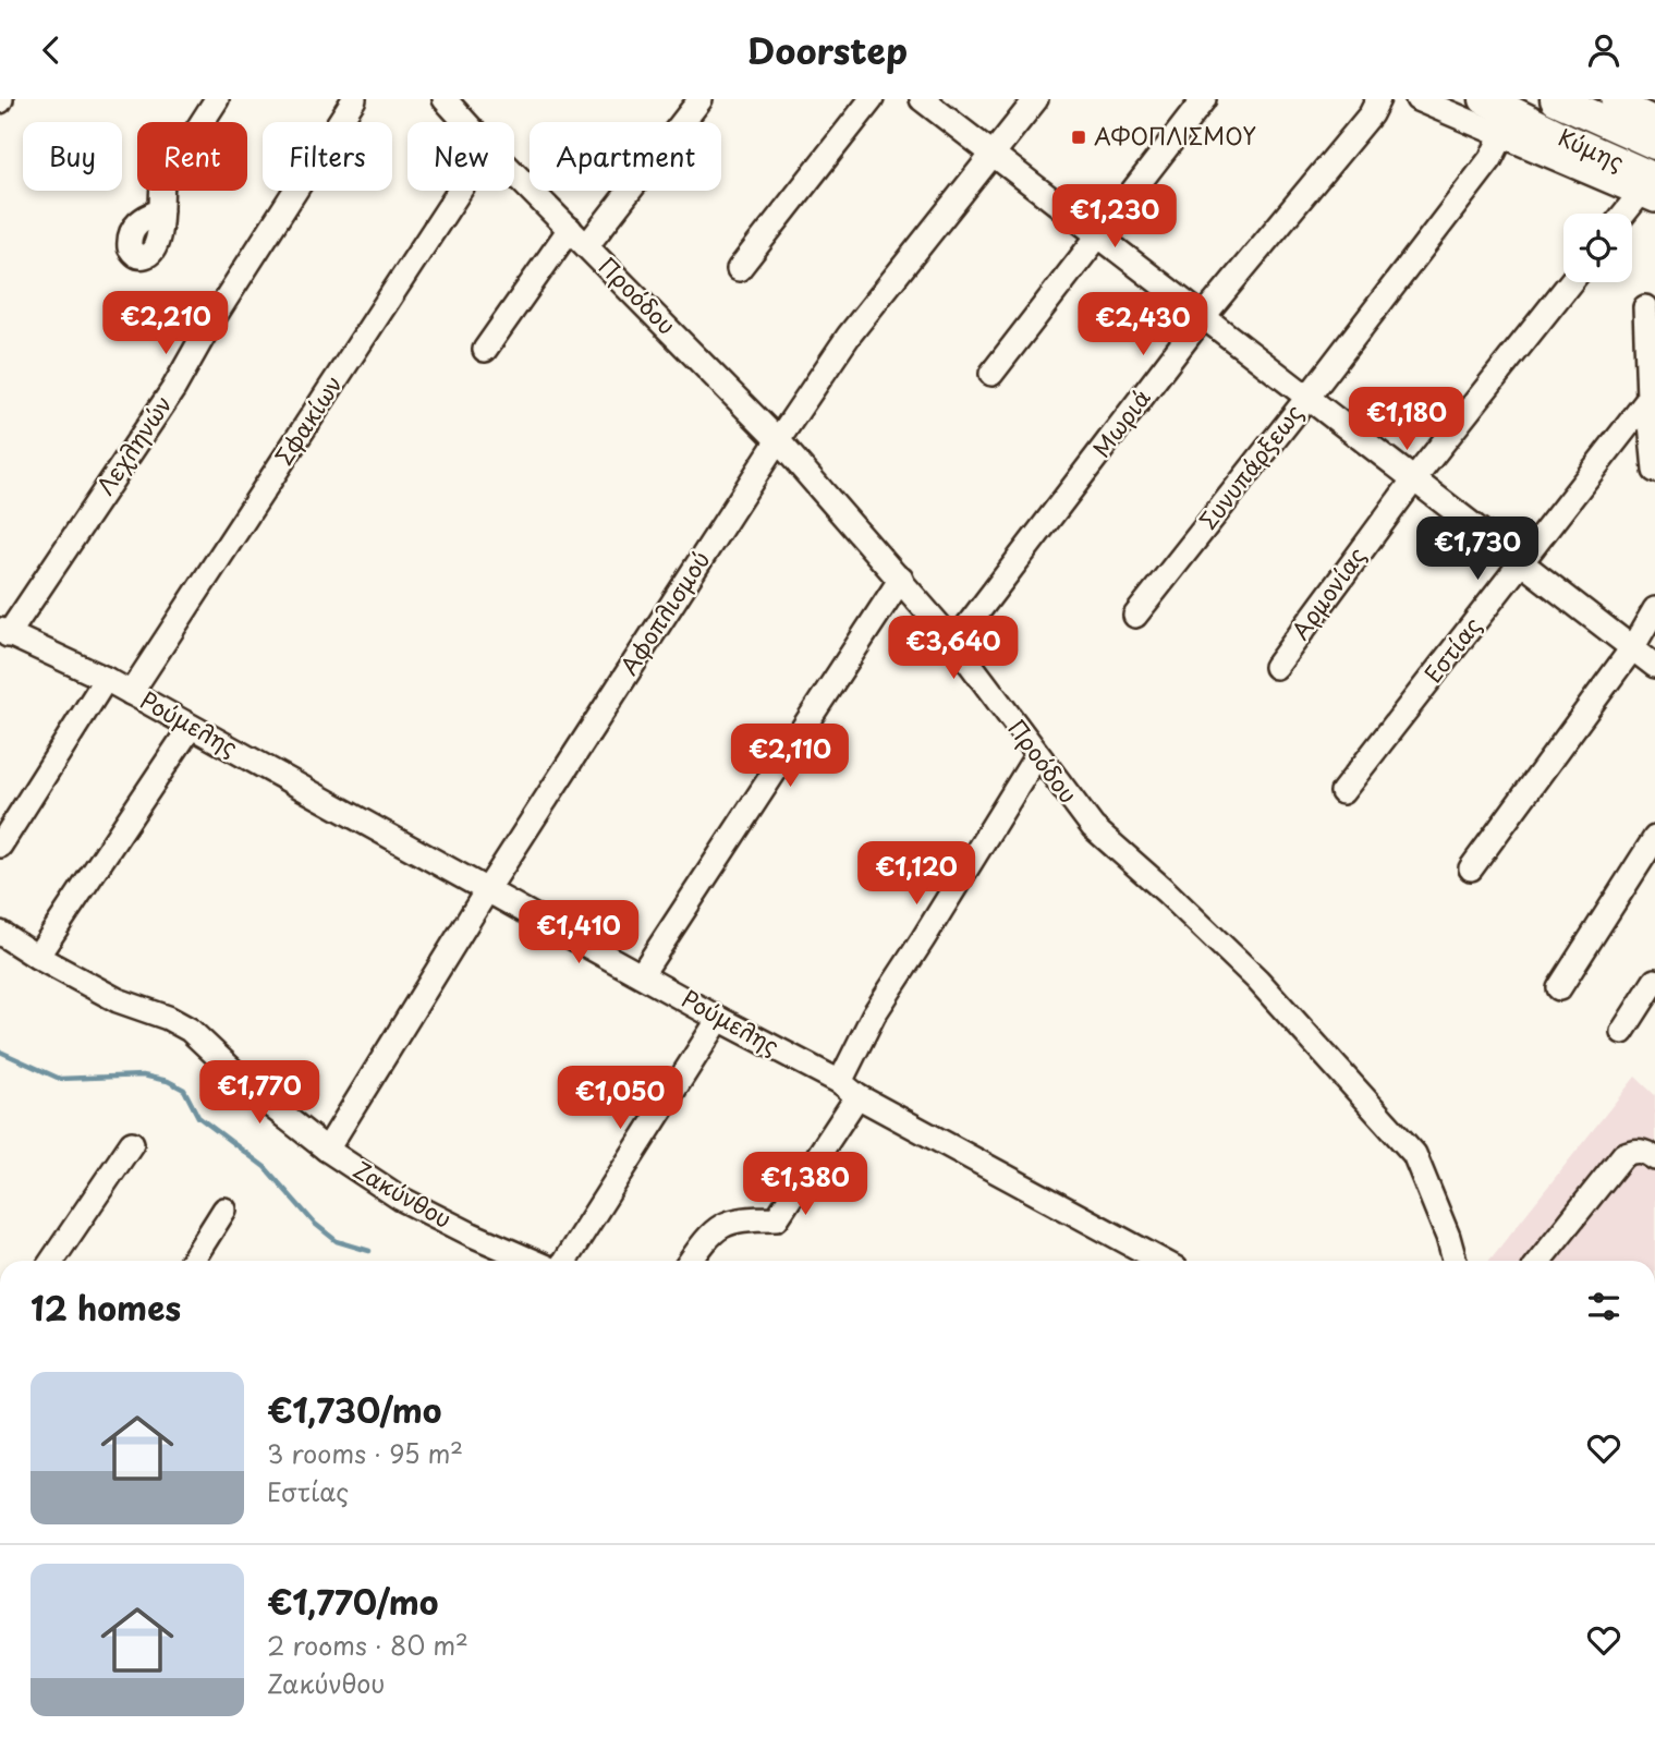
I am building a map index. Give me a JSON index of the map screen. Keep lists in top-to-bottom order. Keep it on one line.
{"streets":{"main road":["Κύμης"],"street":["Προόδου","Σφακίων","Μωριά","Λεχληνών","Συνυπάρξεως","Αρμονίας","Αφοπλισμού","Εστίας","Ρούμελης","Ζακύνθου"]},"crossings":[["Προόδου","Μωριά"],["Προόδου","Αφοπλισμού"],["Σφακίων","Ρούμελης"],["Λεχληνών","Ρούμελης"],["Αφοπλισμού","Ρούμελης"],["Αφοπλισμού","Ζακύνθου"]],"places":{"transit":["ΑΦΟΠΛΙΣΜΟΥ"]},"page":{"header":"Doorstep","chip":["Buy","Rent","Filters","New","Apartment"],"price":["€1,230","€2,210","€2,430","€1,180","€1,730","€3,640","€2,110","€1,120","€1,410","€1,770","€1,050","€1,380"],"heading":"12 homes","list":[{"name":"€1,730/mo","note":"3 rooms · 95 m² · Εστίας"},{"name":"€1,770/mo","note":"2 rooms · 80 m² · Ζακύνθου"}]}}
